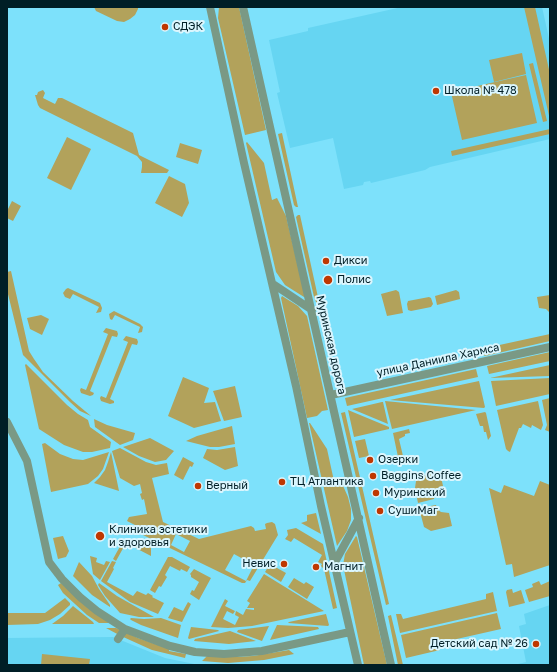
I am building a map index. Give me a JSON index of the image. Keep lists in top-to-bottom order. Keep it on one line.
{"streets":{"street":["Муринская дорога","улица Даниила Хармса"]},"crossings":[["Муринская дорога","улица Даниила Хармса"]],"places":["СДЭК","Школа № 478","Дикси","Полис","Озерки","Baggins Coffee","ТЦ Атлантика","Верный","Муринский","СушиМаг","Клиника эстетики и здоровья","Невис","Магнит","Детский сад № 26"]}
